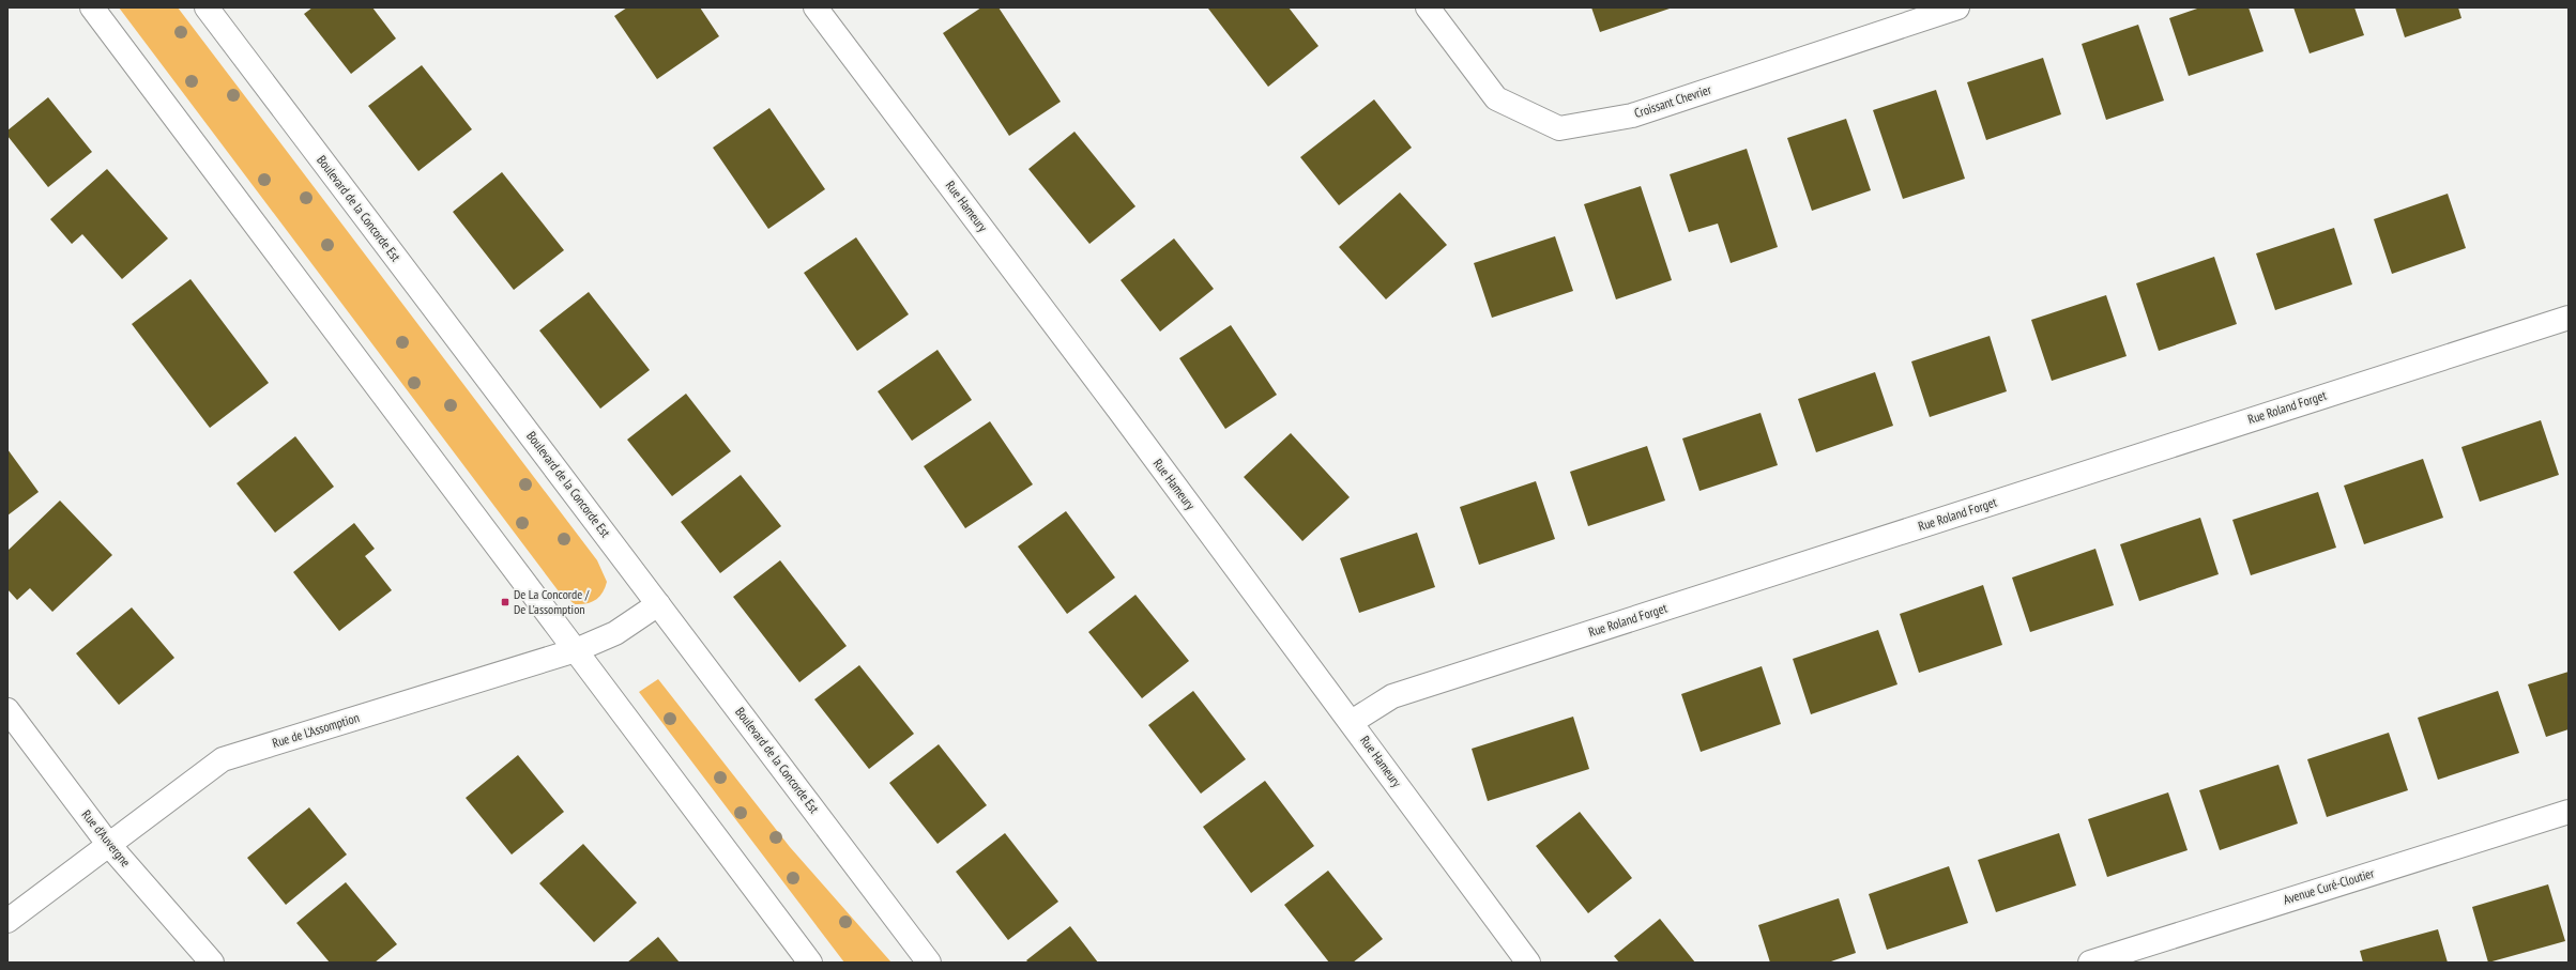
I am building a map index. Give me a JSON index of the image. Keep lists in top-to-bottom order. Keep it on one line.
{"streets":{"street":["Croissant Chevrier","Rue Hameury","Boulevard de la Concorde Est","Rue Roland Forget","Rue de L'Assomption","Rue d'Auvergne","Avenue Curé-Cloutier"]},"crossings":[["Rue Hameury","Rue Roland Forget"],["Boulevard de la Concorde Est","Rue de L'Assomption"],["Rue de L'Assomption","Rue d'Auvergne"]],"places":{"transit":["De La Concorde / De L'assomption"]}}
